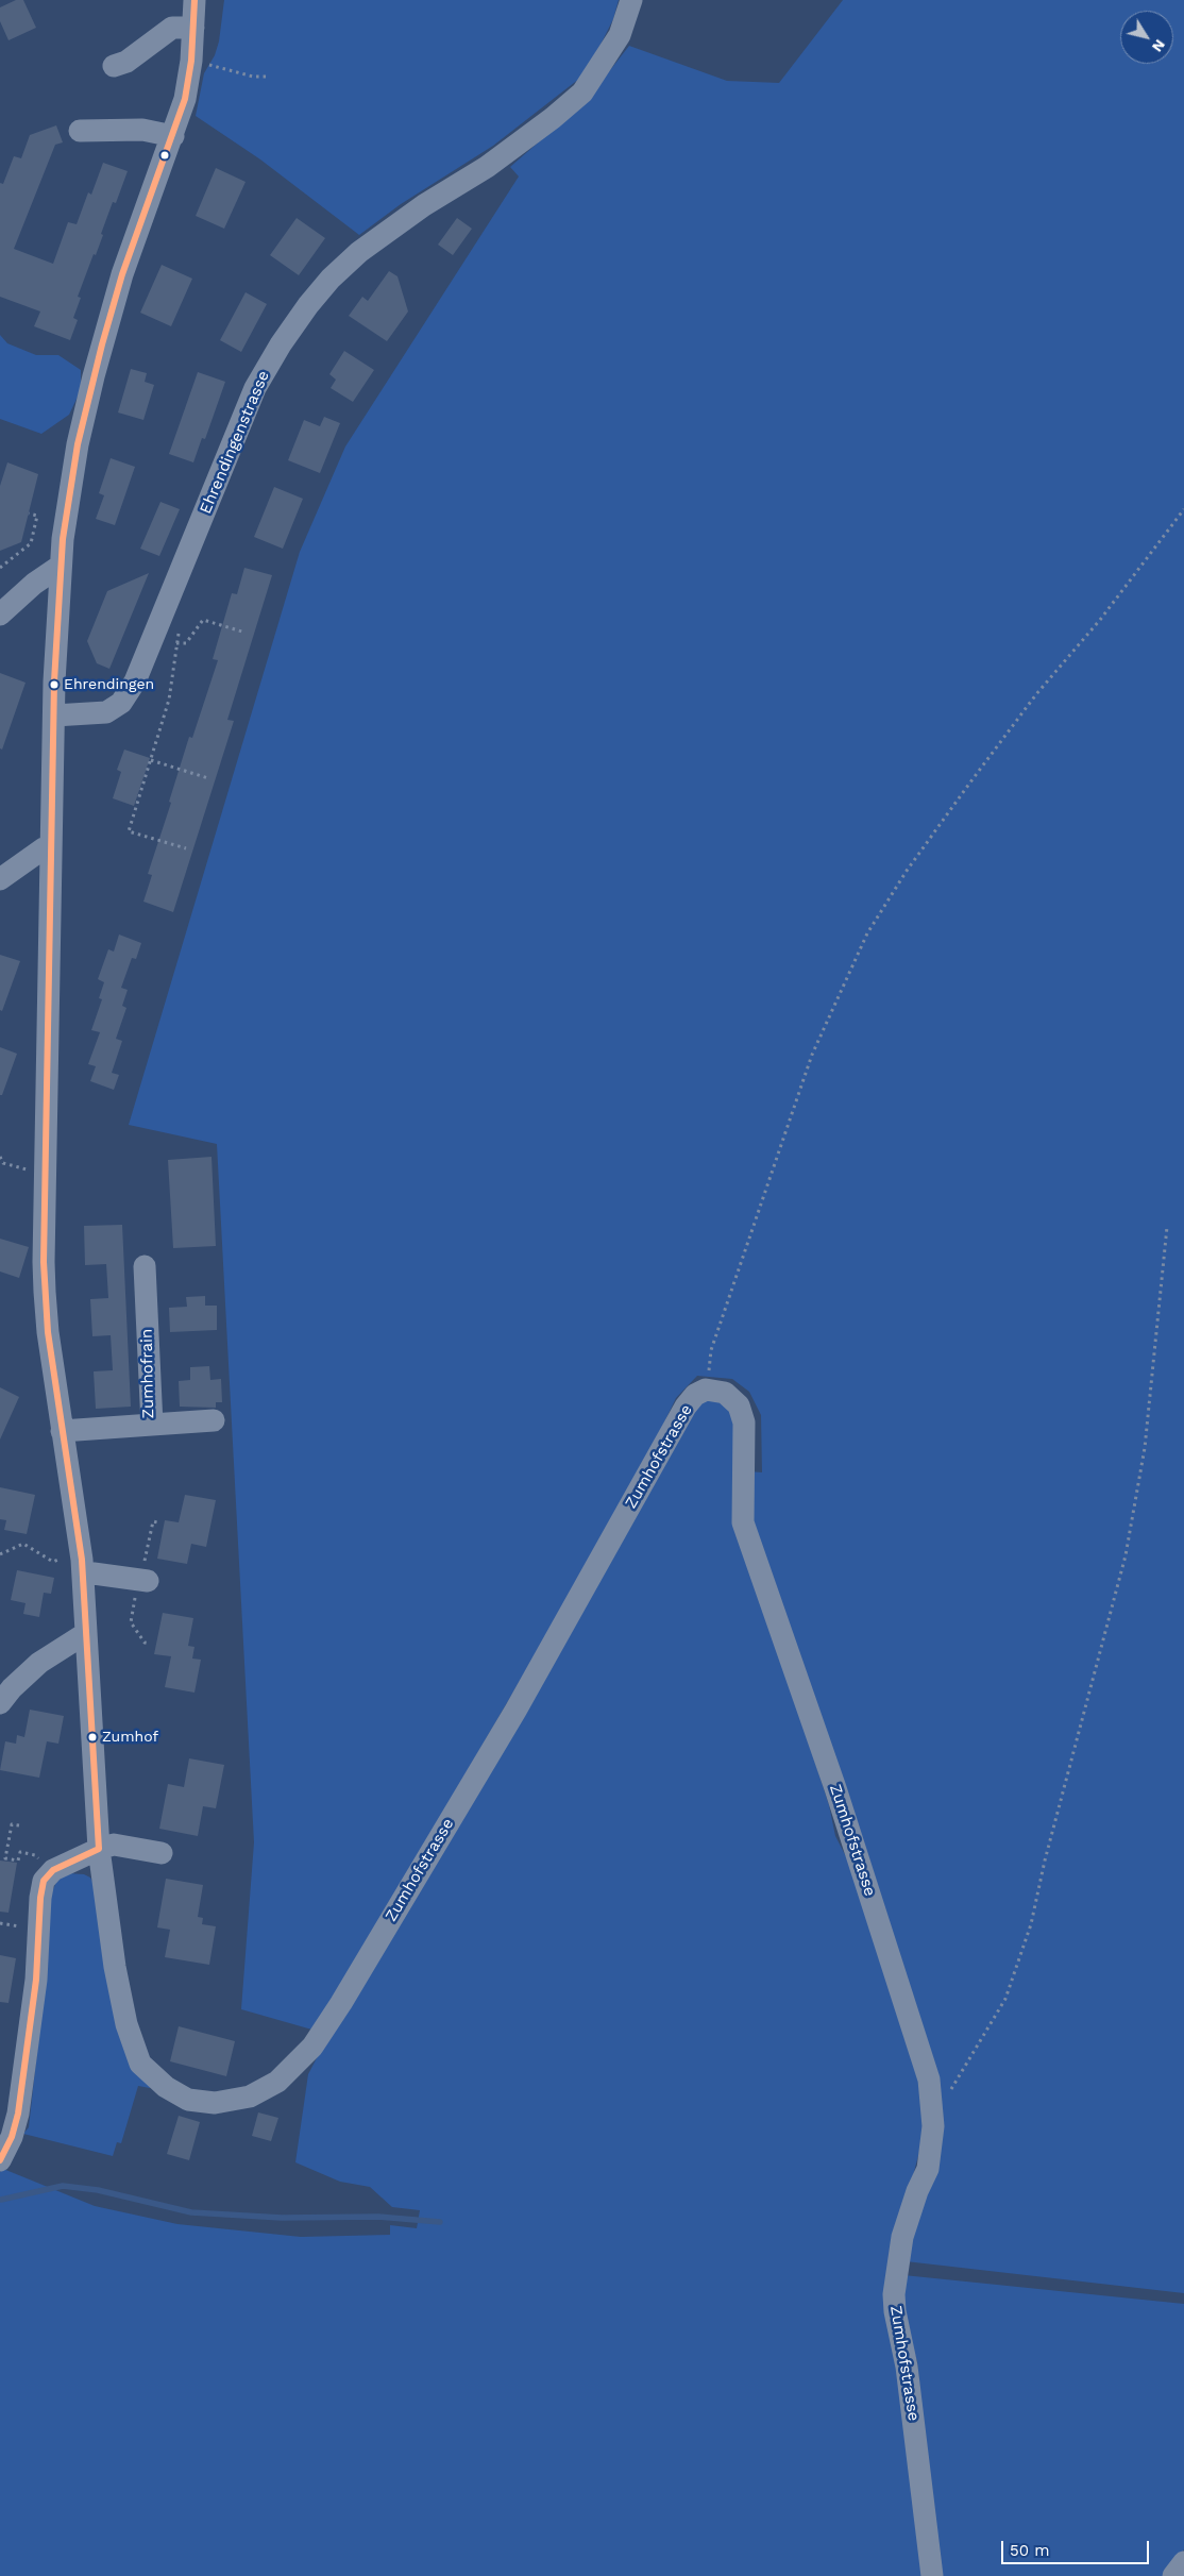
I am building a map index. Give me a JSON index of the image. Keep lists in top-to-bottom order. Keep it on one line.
{"streets":{"street":["Ehrendingenstrasse","Zumhofrain","Zumhofstrasse"]},"crossings":[["Ehrendingenstrasse","Zumhofstrasse"],["Zumhofrain","Zumhofstrasse"]],"places":["Ehrendingen","Zumhof"],"scale_bar":"50 m","north":"bottom right"}
